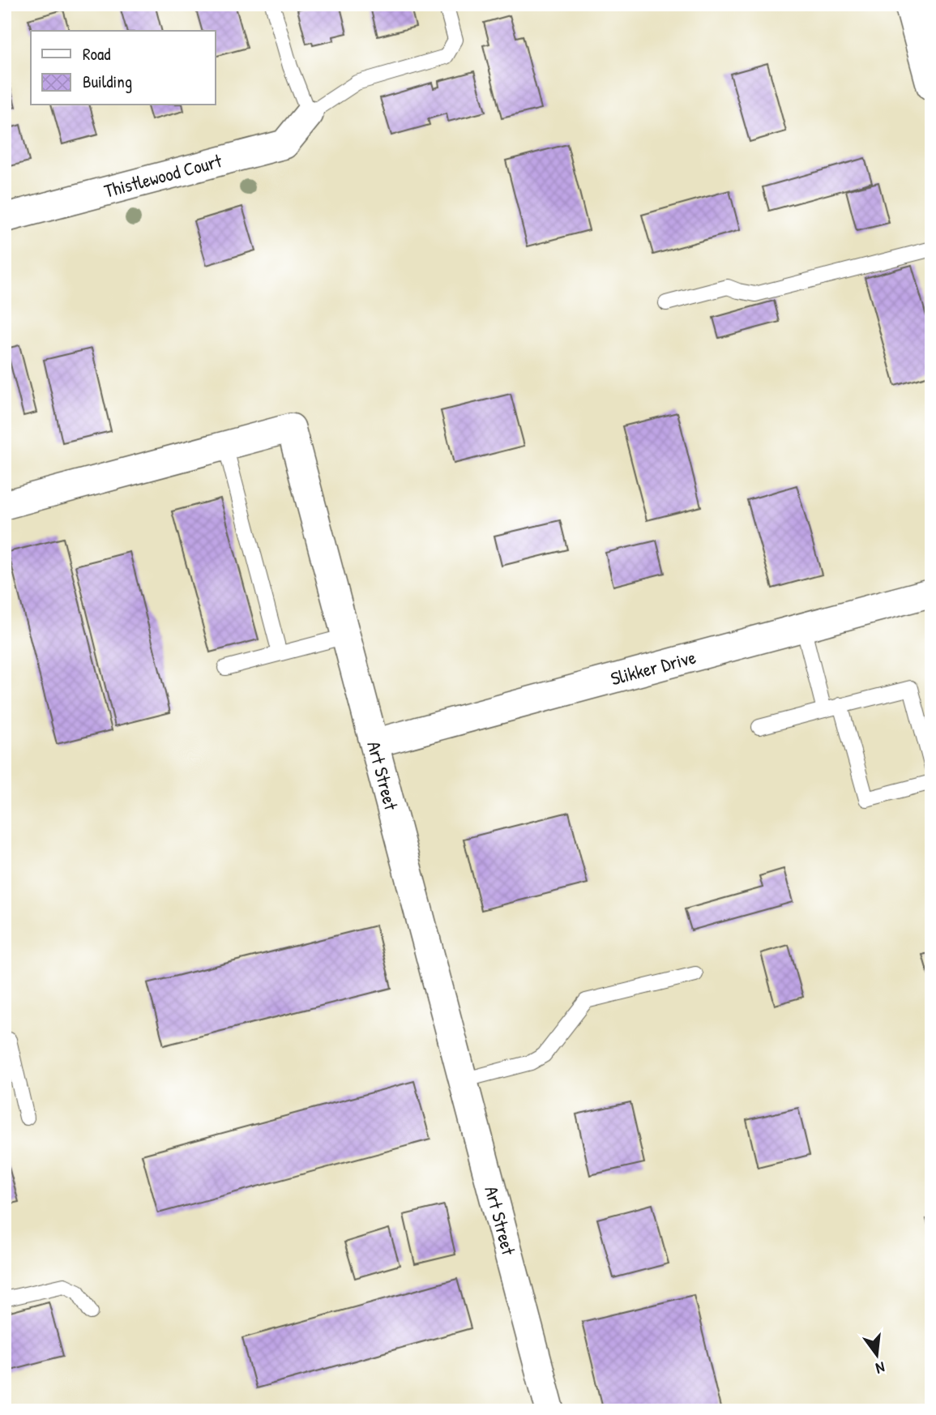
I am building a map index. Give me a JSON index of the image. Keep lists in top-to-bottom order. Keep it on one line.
{"streets":{"street":["Thistlewood Court","Slikker Drive","Art Street"]},"crossings":[["Slikker Drive","Art Street"]],"legend":["Road","Building"],"north":"bottom"}
